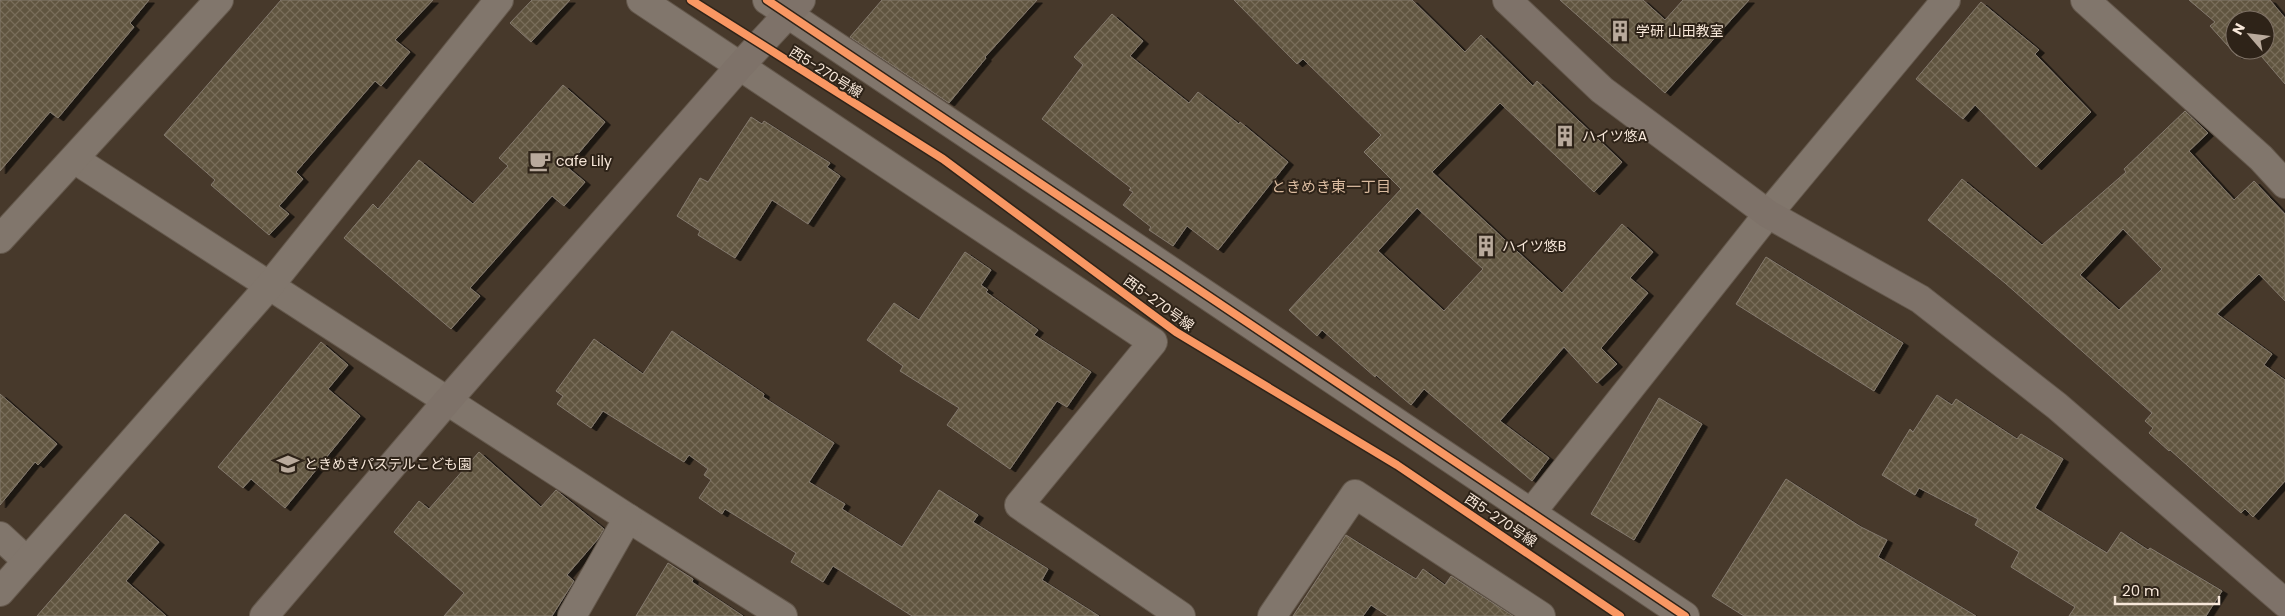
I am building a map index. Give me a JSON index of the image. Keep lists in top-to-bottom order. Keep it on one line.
{"streets":{"cycle path":["西5-270号線"]},"districts":["ときめき東一丁目"],"places":{"building":["学研 山田教室","ハイツ悠A","ハイツ悠B"],"cafe":["cafe Lily"],"school or university":["ときめきパステルこども園"]},"scale_bar":"20 m","north":"top left"}
